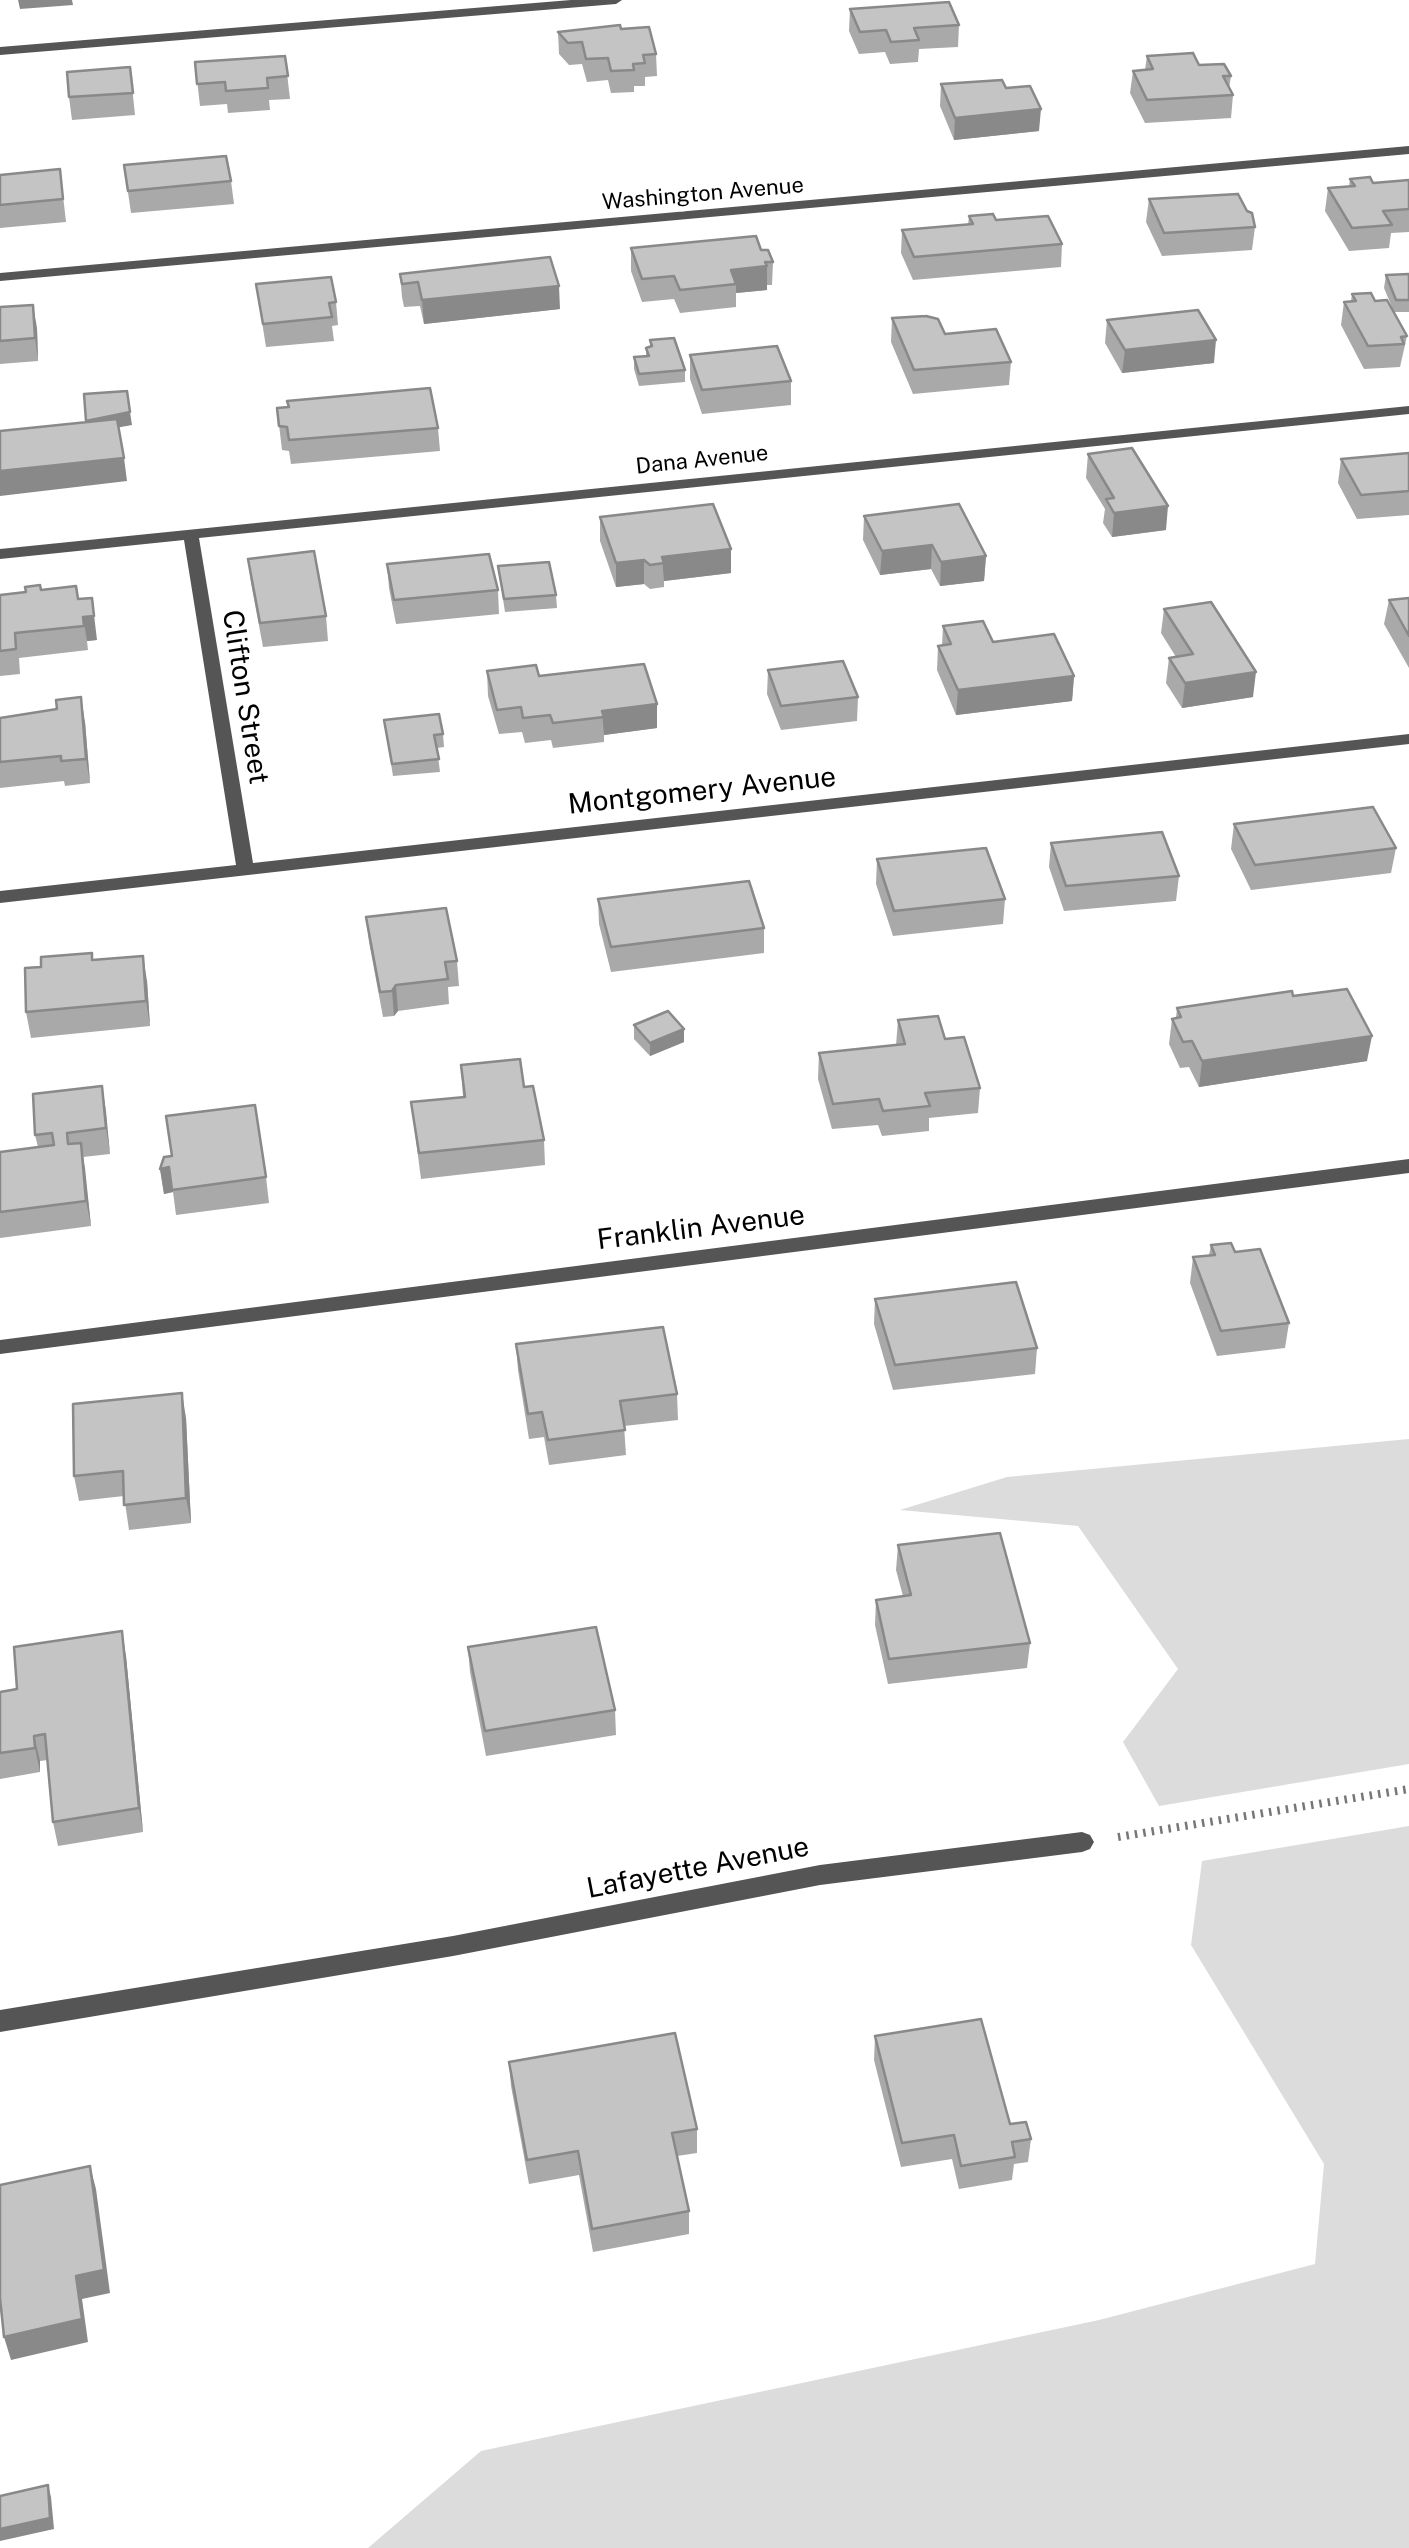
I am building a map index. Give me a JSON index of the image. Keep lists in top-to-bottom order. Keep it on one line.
{"streets":{"street":["Washington Avenue","Dana Avenue","Clifton Street","Montgomery Avenue","Franklin Avenue","Lafayette Avenue"]},"crossings":[["Dana Avenue","Clifton Street"],["Clifton Street","Montgomery Avenue"]]}
